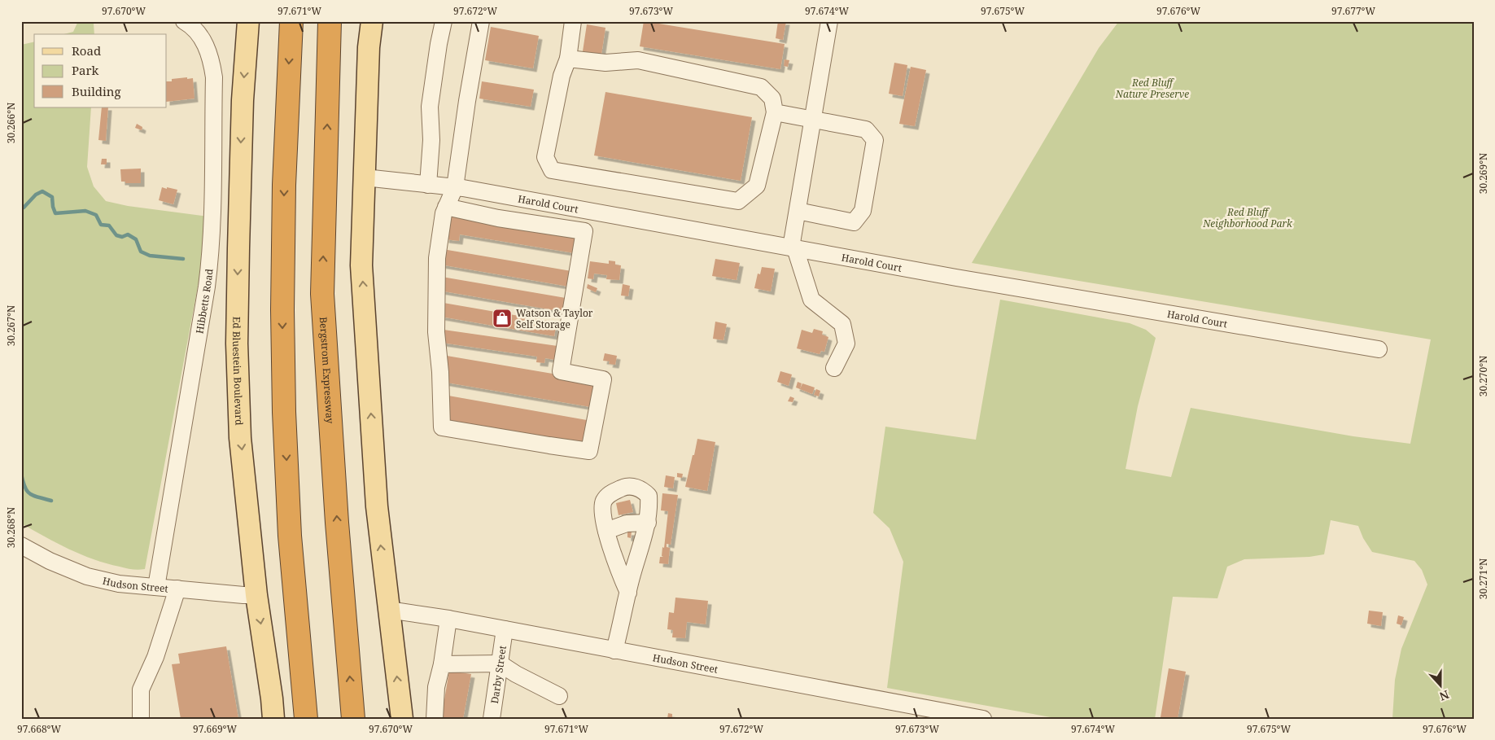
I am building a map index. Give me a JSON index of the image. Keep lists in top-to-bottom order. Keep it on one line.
{"streets":{"highway":["Bergstrom Expressway"],"main road":["Ed Bluestein Boulevard"],"street":["Harold Court","Hibbetts Road","Hudson Street","Darby Street"]},"crossings":[["Hibbetts Road","Hudson Street"],["Ed Bluestein Boulevard","Hudson Street"],["Hudson Street","Darby Street"]],"parks":["Red Bluff Nature Preserve","Red Bluff Neighborhood Park"],"places":{"shop":["Watson & Taylor Self Storage"]},"legend":["Road","Park","Building"],"north":"bottom","coordinates":["97.670°W","97.671°W","97.672°W","97.673°W","97.674°W","97.675°W","97.676°W","97.677°W","30.266°N","30.269°N","30.267°N","30.270°N","30.268°N","30.271°N","97.668°W","97.669°W"]}
